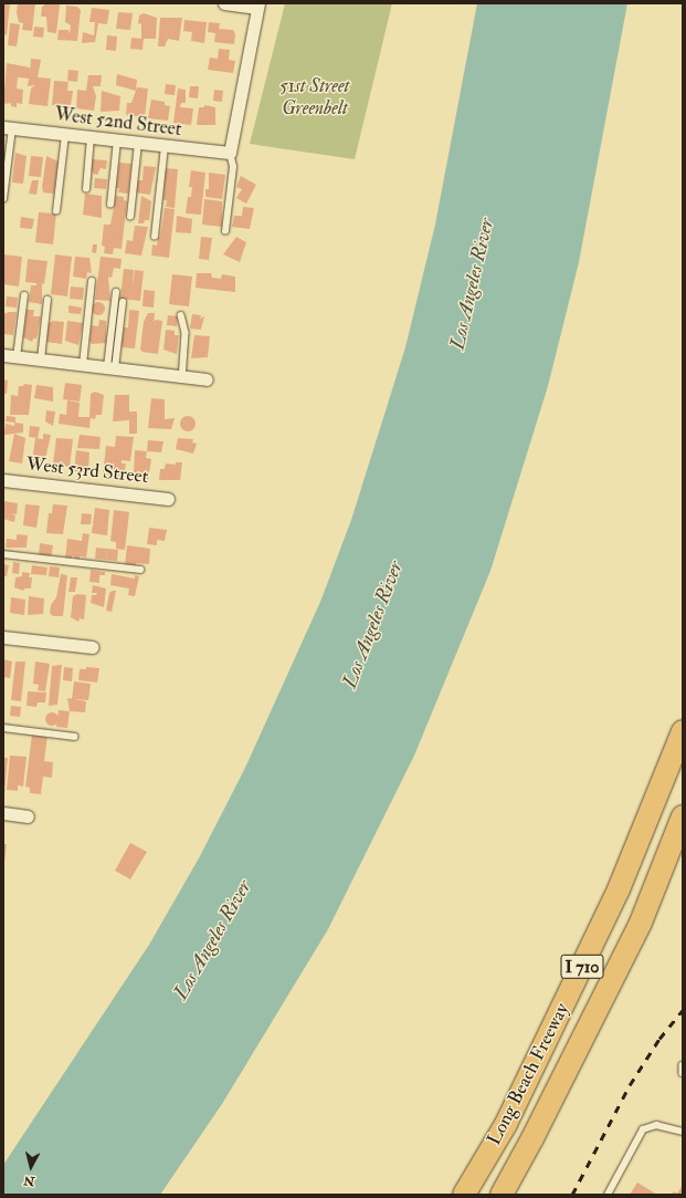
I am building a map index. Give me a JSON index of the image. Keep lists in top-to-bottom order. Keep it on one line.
{"streets":{"highway":["I 710","Long Beach Freeway"],"street":["West 52nd Street","West 53rd Street"]},"water":["Los Angeles River"],"parks":["51st Street Greenbelt"],"north":"bottom"}
